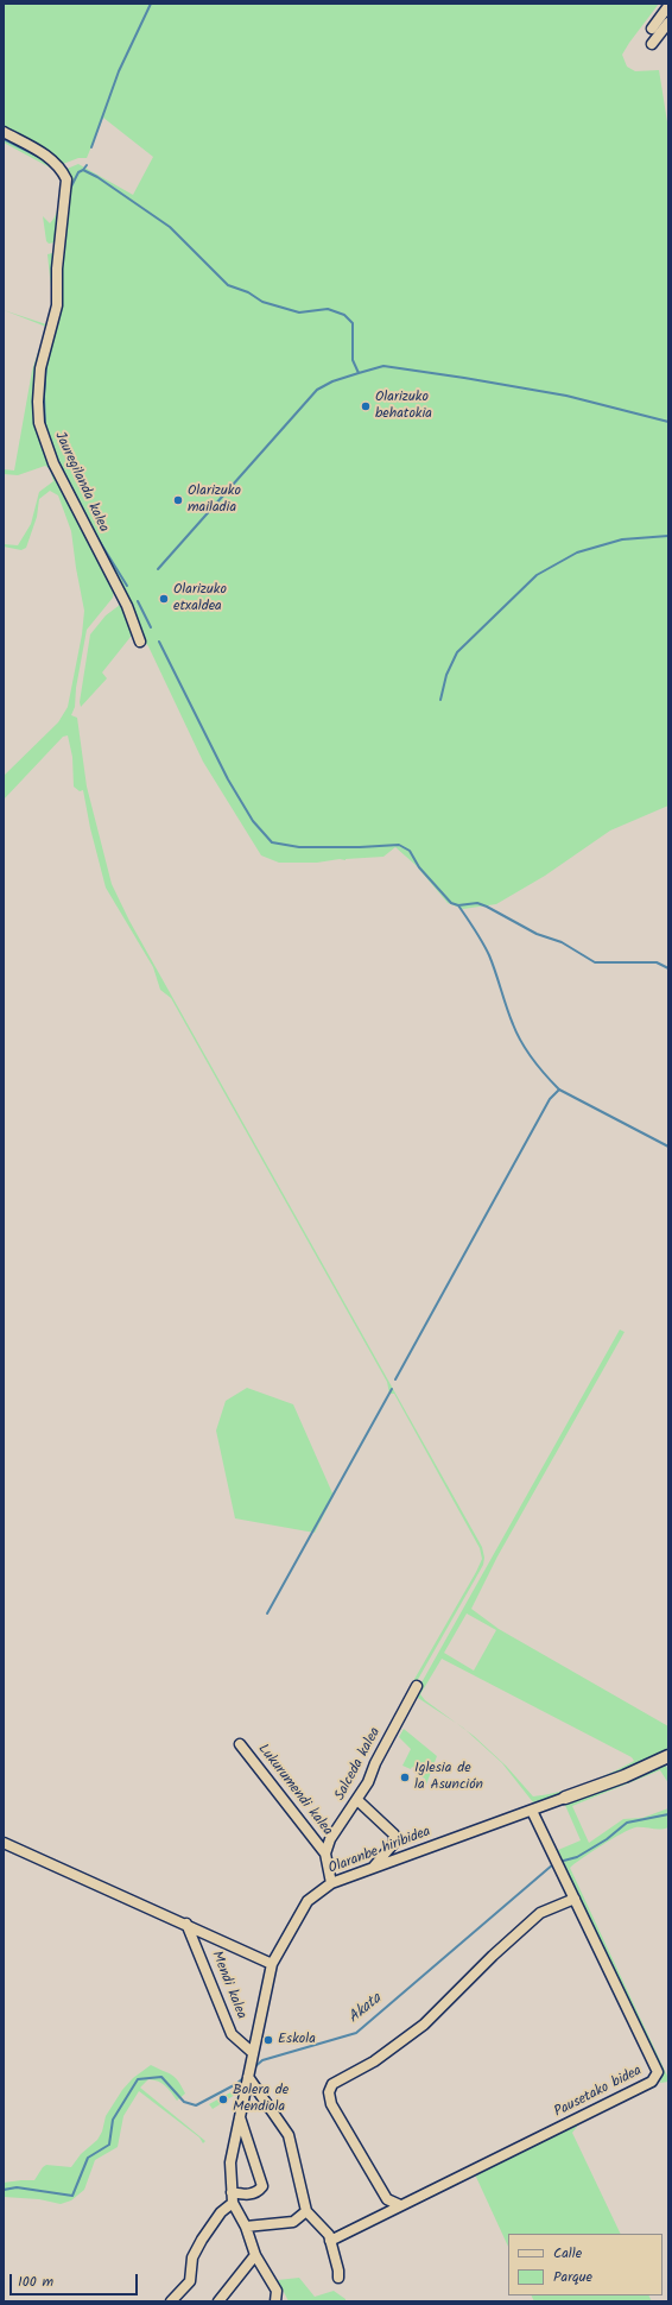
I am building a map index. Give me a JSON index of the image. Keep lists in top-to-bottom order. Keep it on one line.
{"streets":{"street":["Jauregilanda kalea","Salceda kalea","Lukurumendi kalea","Olaranbe hiribidea","Mendi kalea","Pausetako bidea"]},"crossings":[["Salceda kalea","Lukurumendi kalea"],["Olaranbe hiribidea","Mendi kalea"],["Olaranbe hiribidea","Pausetako bidea"]],"water":["Akata"],"places":["Olarizuko behatokia","Olarizuko mailadia","Olarizuko etxaldea","Iglesia de la Asunción","Eskola","Bolera de Mendiola"],"legend":["Calle","Parque"],"scale_bar":"100 m"}
